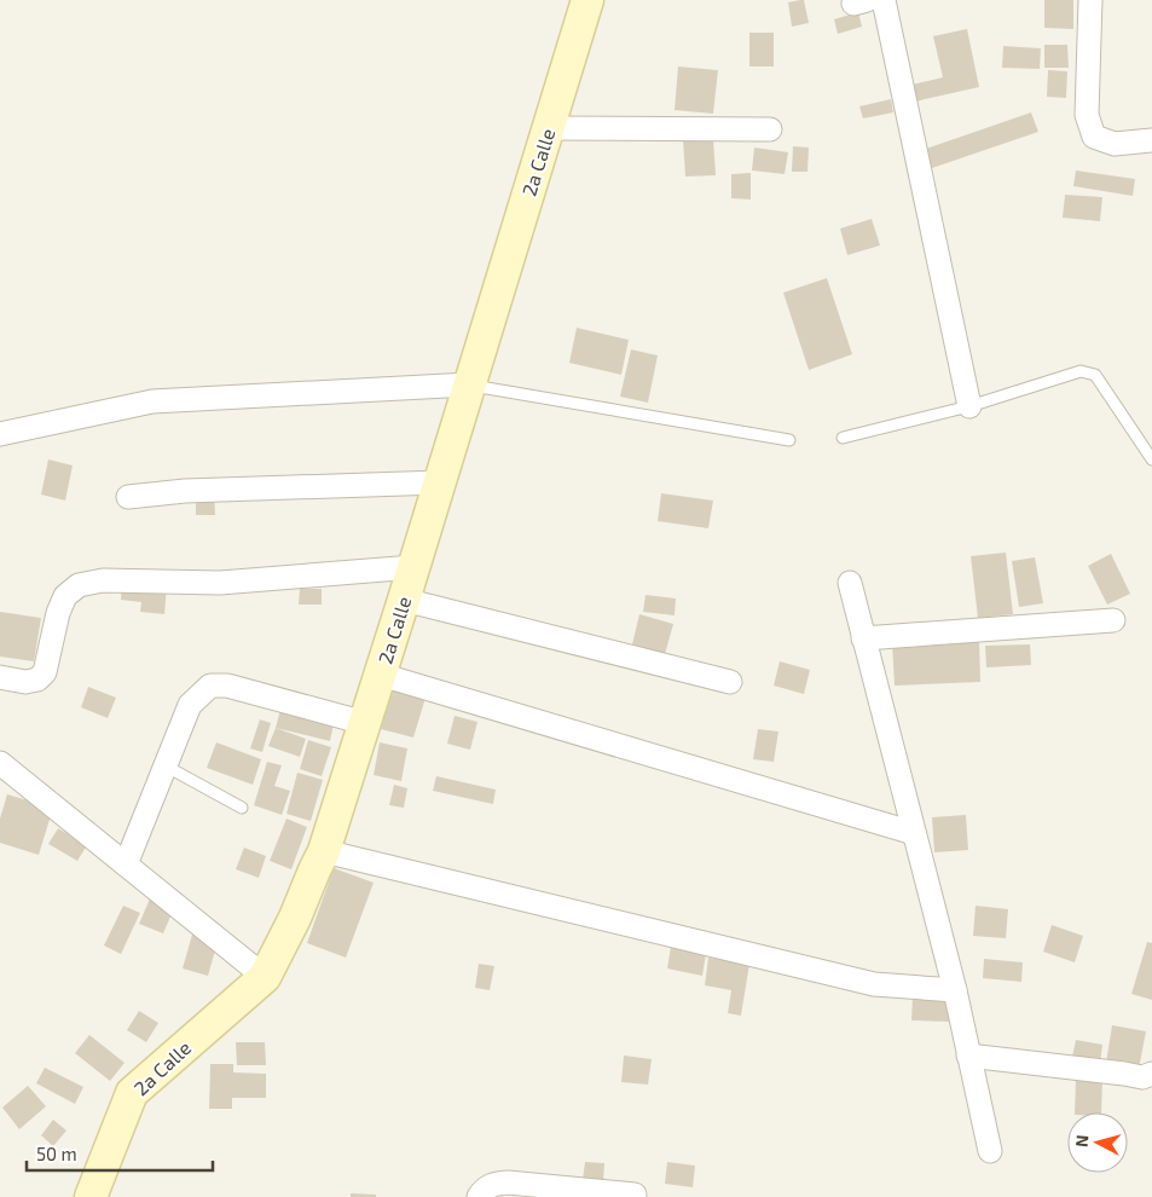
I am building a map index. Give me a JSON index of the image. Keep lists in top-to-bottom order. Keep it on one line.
{"streets":{"main road":["2a Calle"]},"scale_bar":"50 m","north":"left"}
